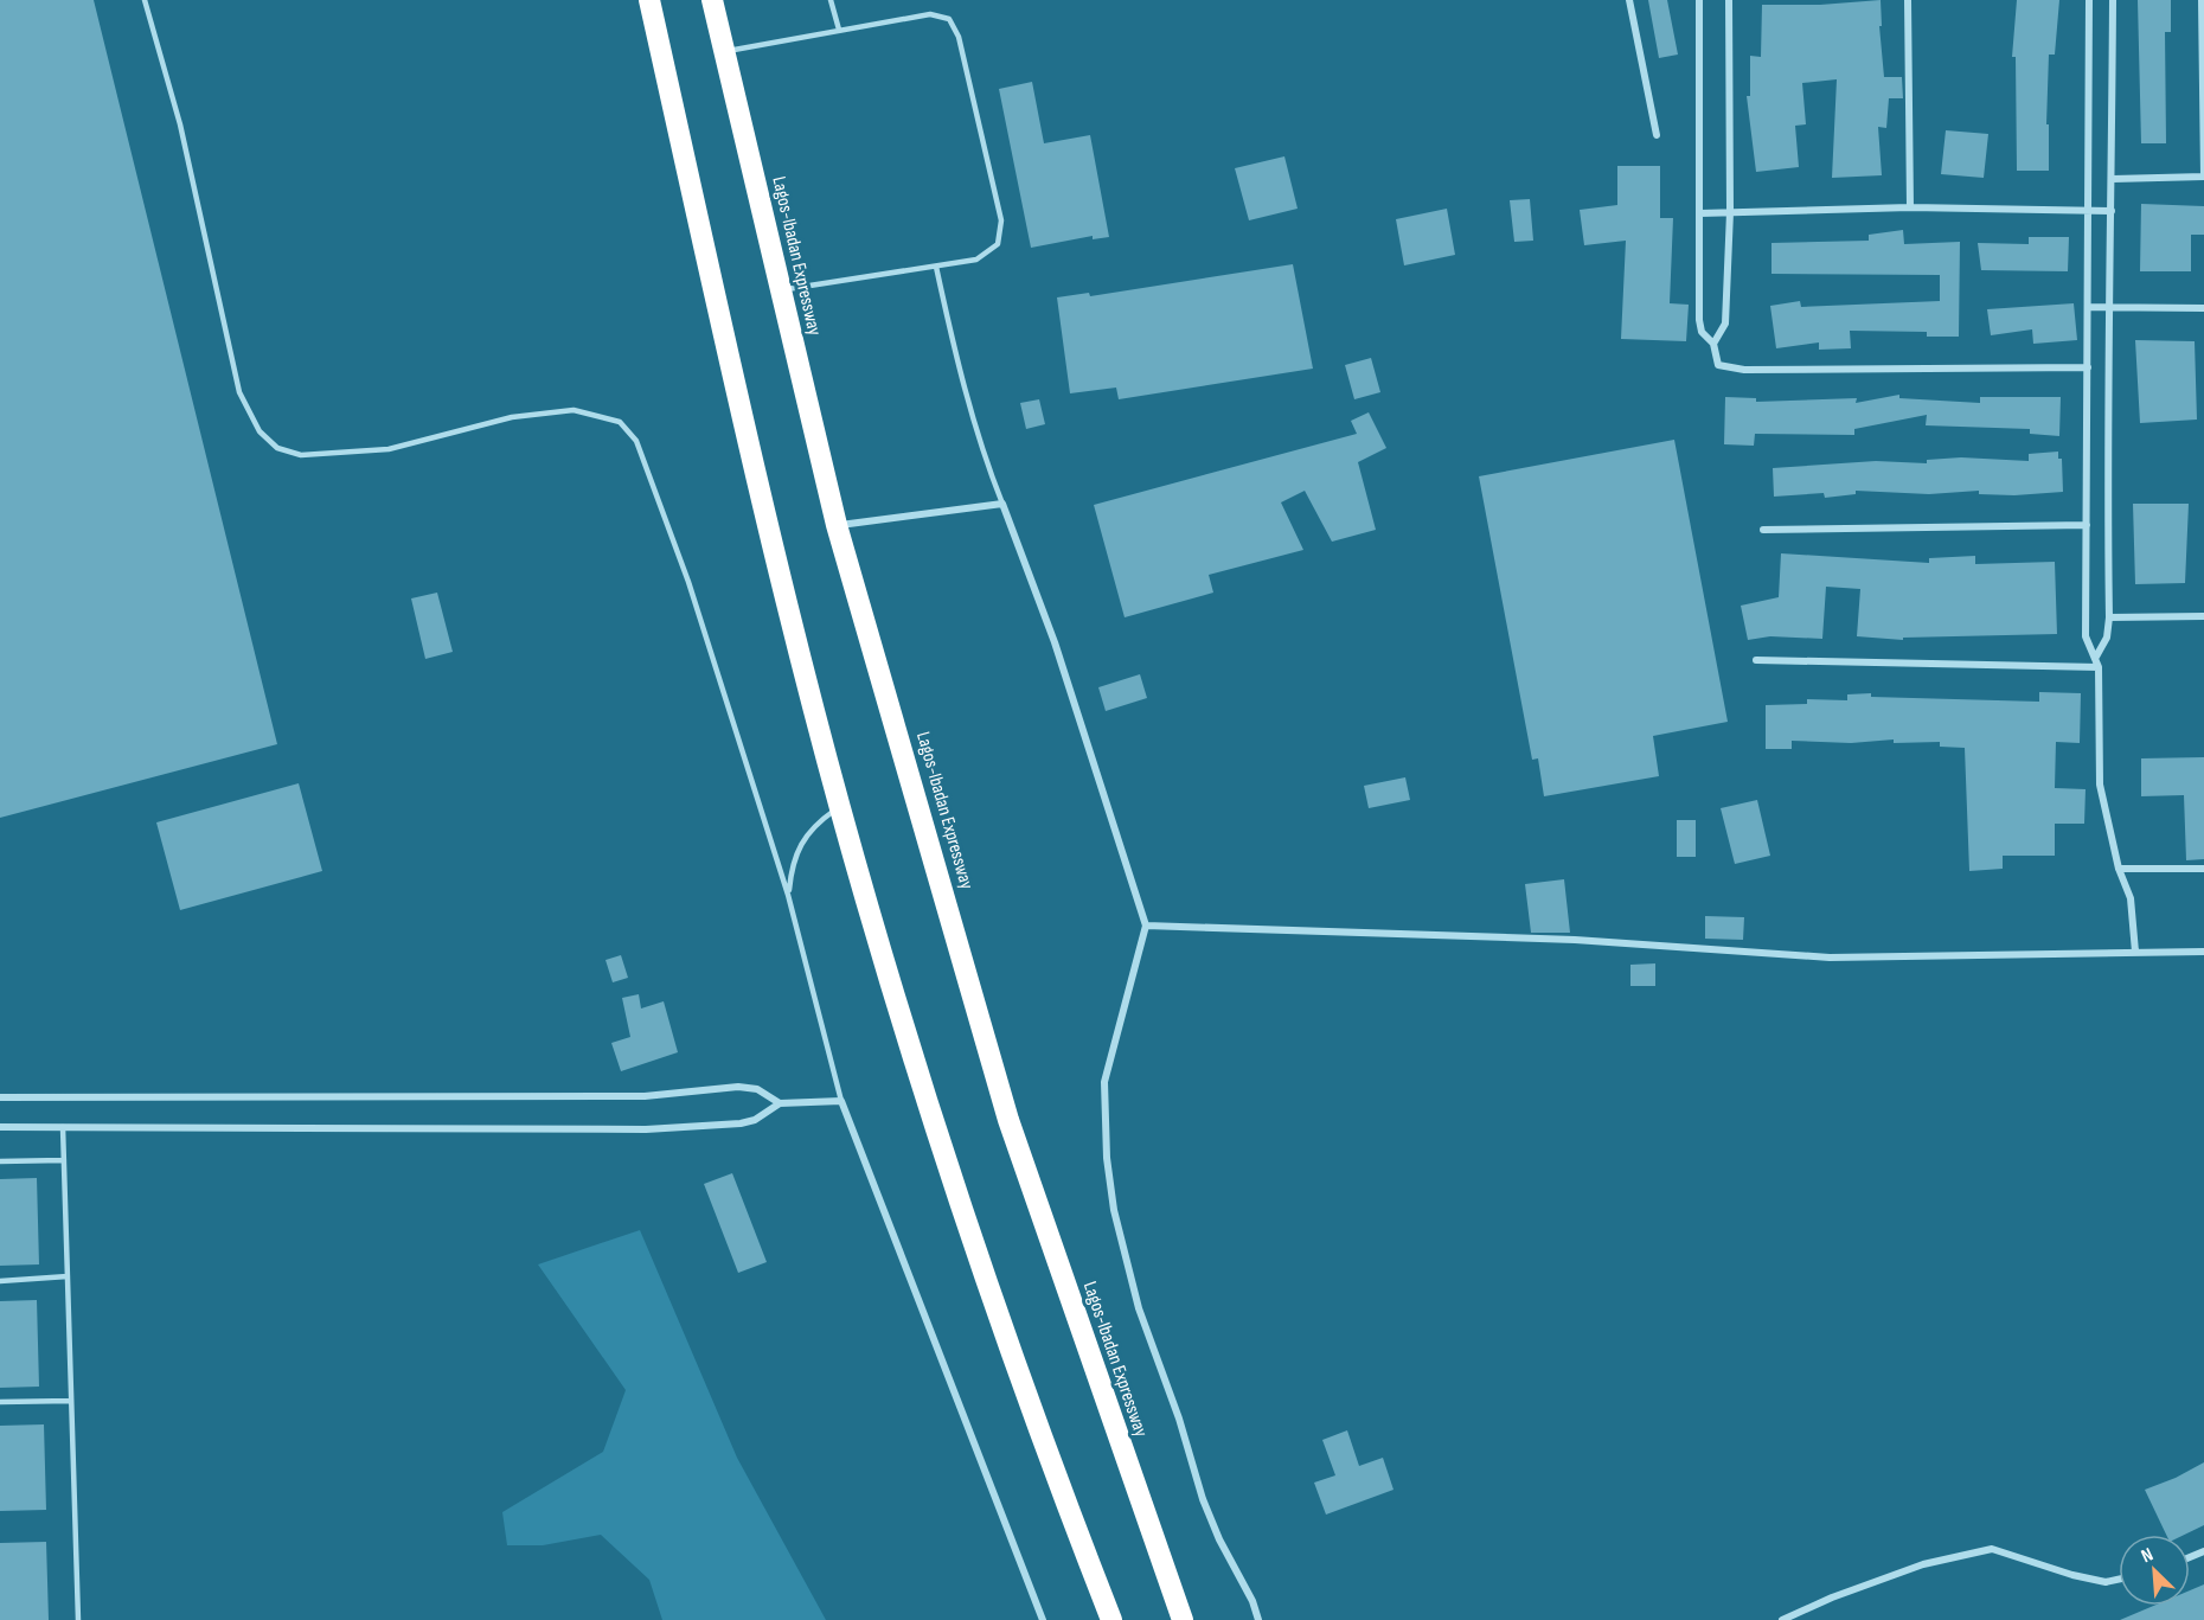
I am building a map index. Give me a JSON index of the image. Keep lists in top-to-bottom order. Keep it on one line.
{"streets":{"highway":["Lagos-Ibadan Expressway"]},"north":"top left"}
